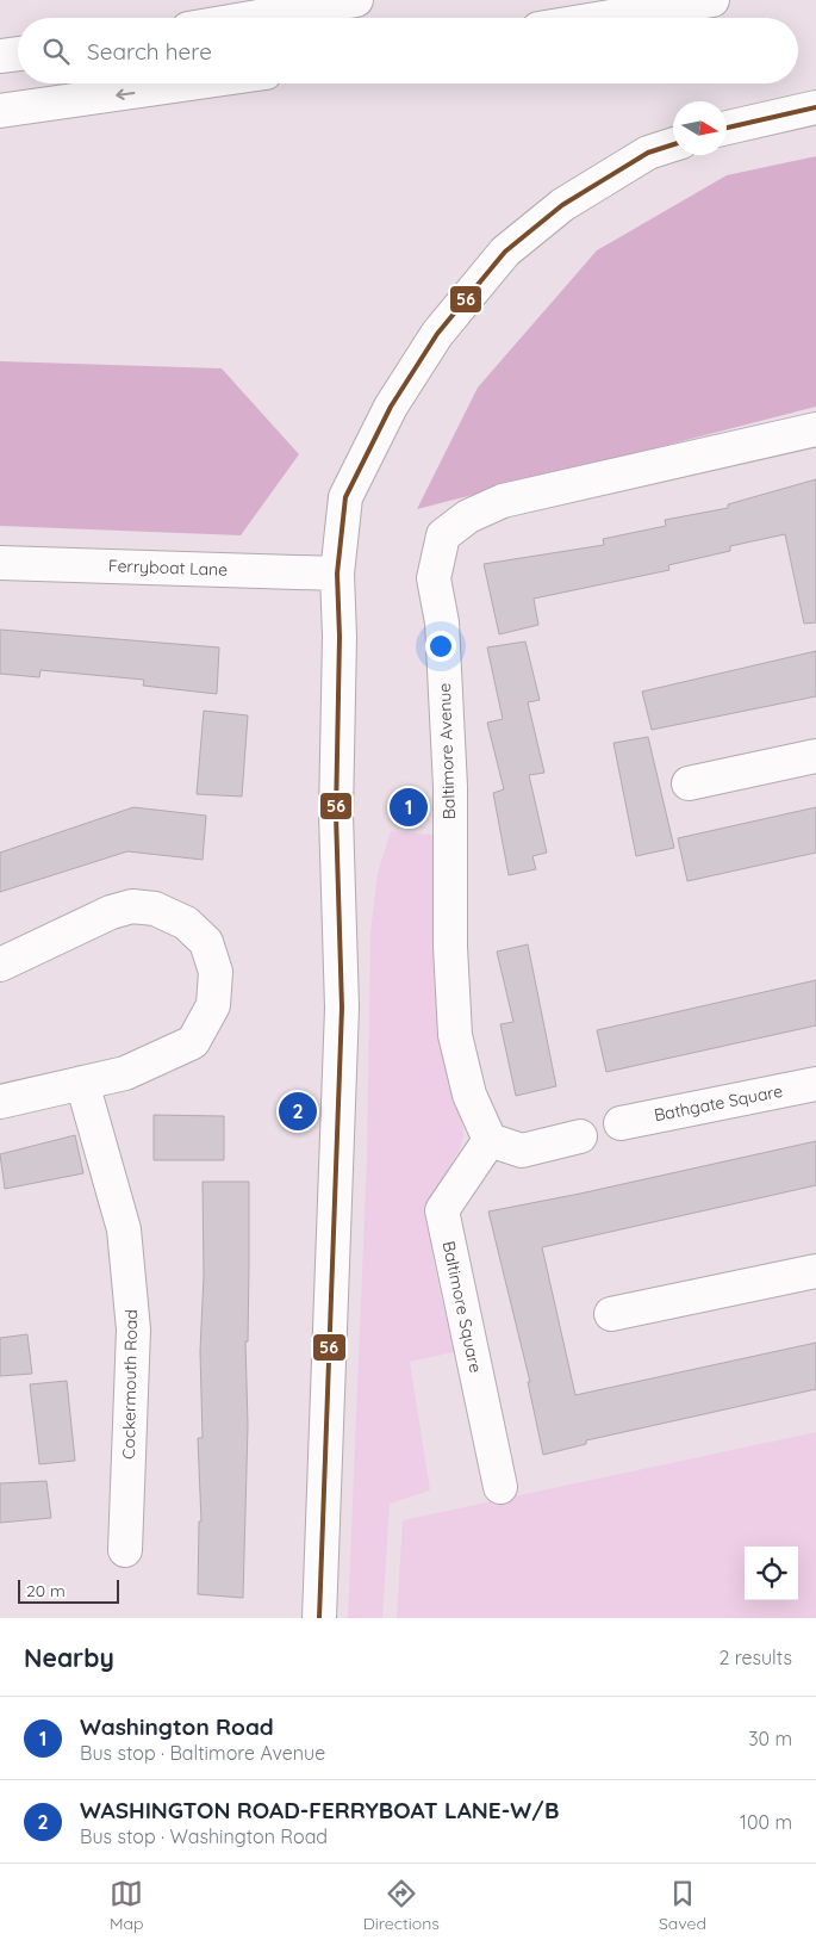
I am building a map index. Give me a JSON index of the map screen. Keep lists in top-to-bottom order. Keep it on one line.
{"streets":{"main road":["Ferryboat Lane","Baltimore Avenue","Bathgate Square","Baltimore Square","Cockermouth Road"]},"crossings":[["Baltimore Avenue","Baltimore Square"]],"lines":["transit line 56"],"scale_bar":"20 m","north":"right","page":{"search":"Search here","pins":["1","2"],"scale":"20 m","heading":["Nearby","2 results"],"list":[{"mark":"1","name":"Washington Road","note":"Bus stop · Baltimore Avenue","value":"30 m"},{"mark":"2","name":"WASHINGTON ROAD-FERRYBOAT LANE-W/B","note":"Bus stop · Washington Road","value":"100 m"}],"nav":["Map","Directions","Saved"]}}
